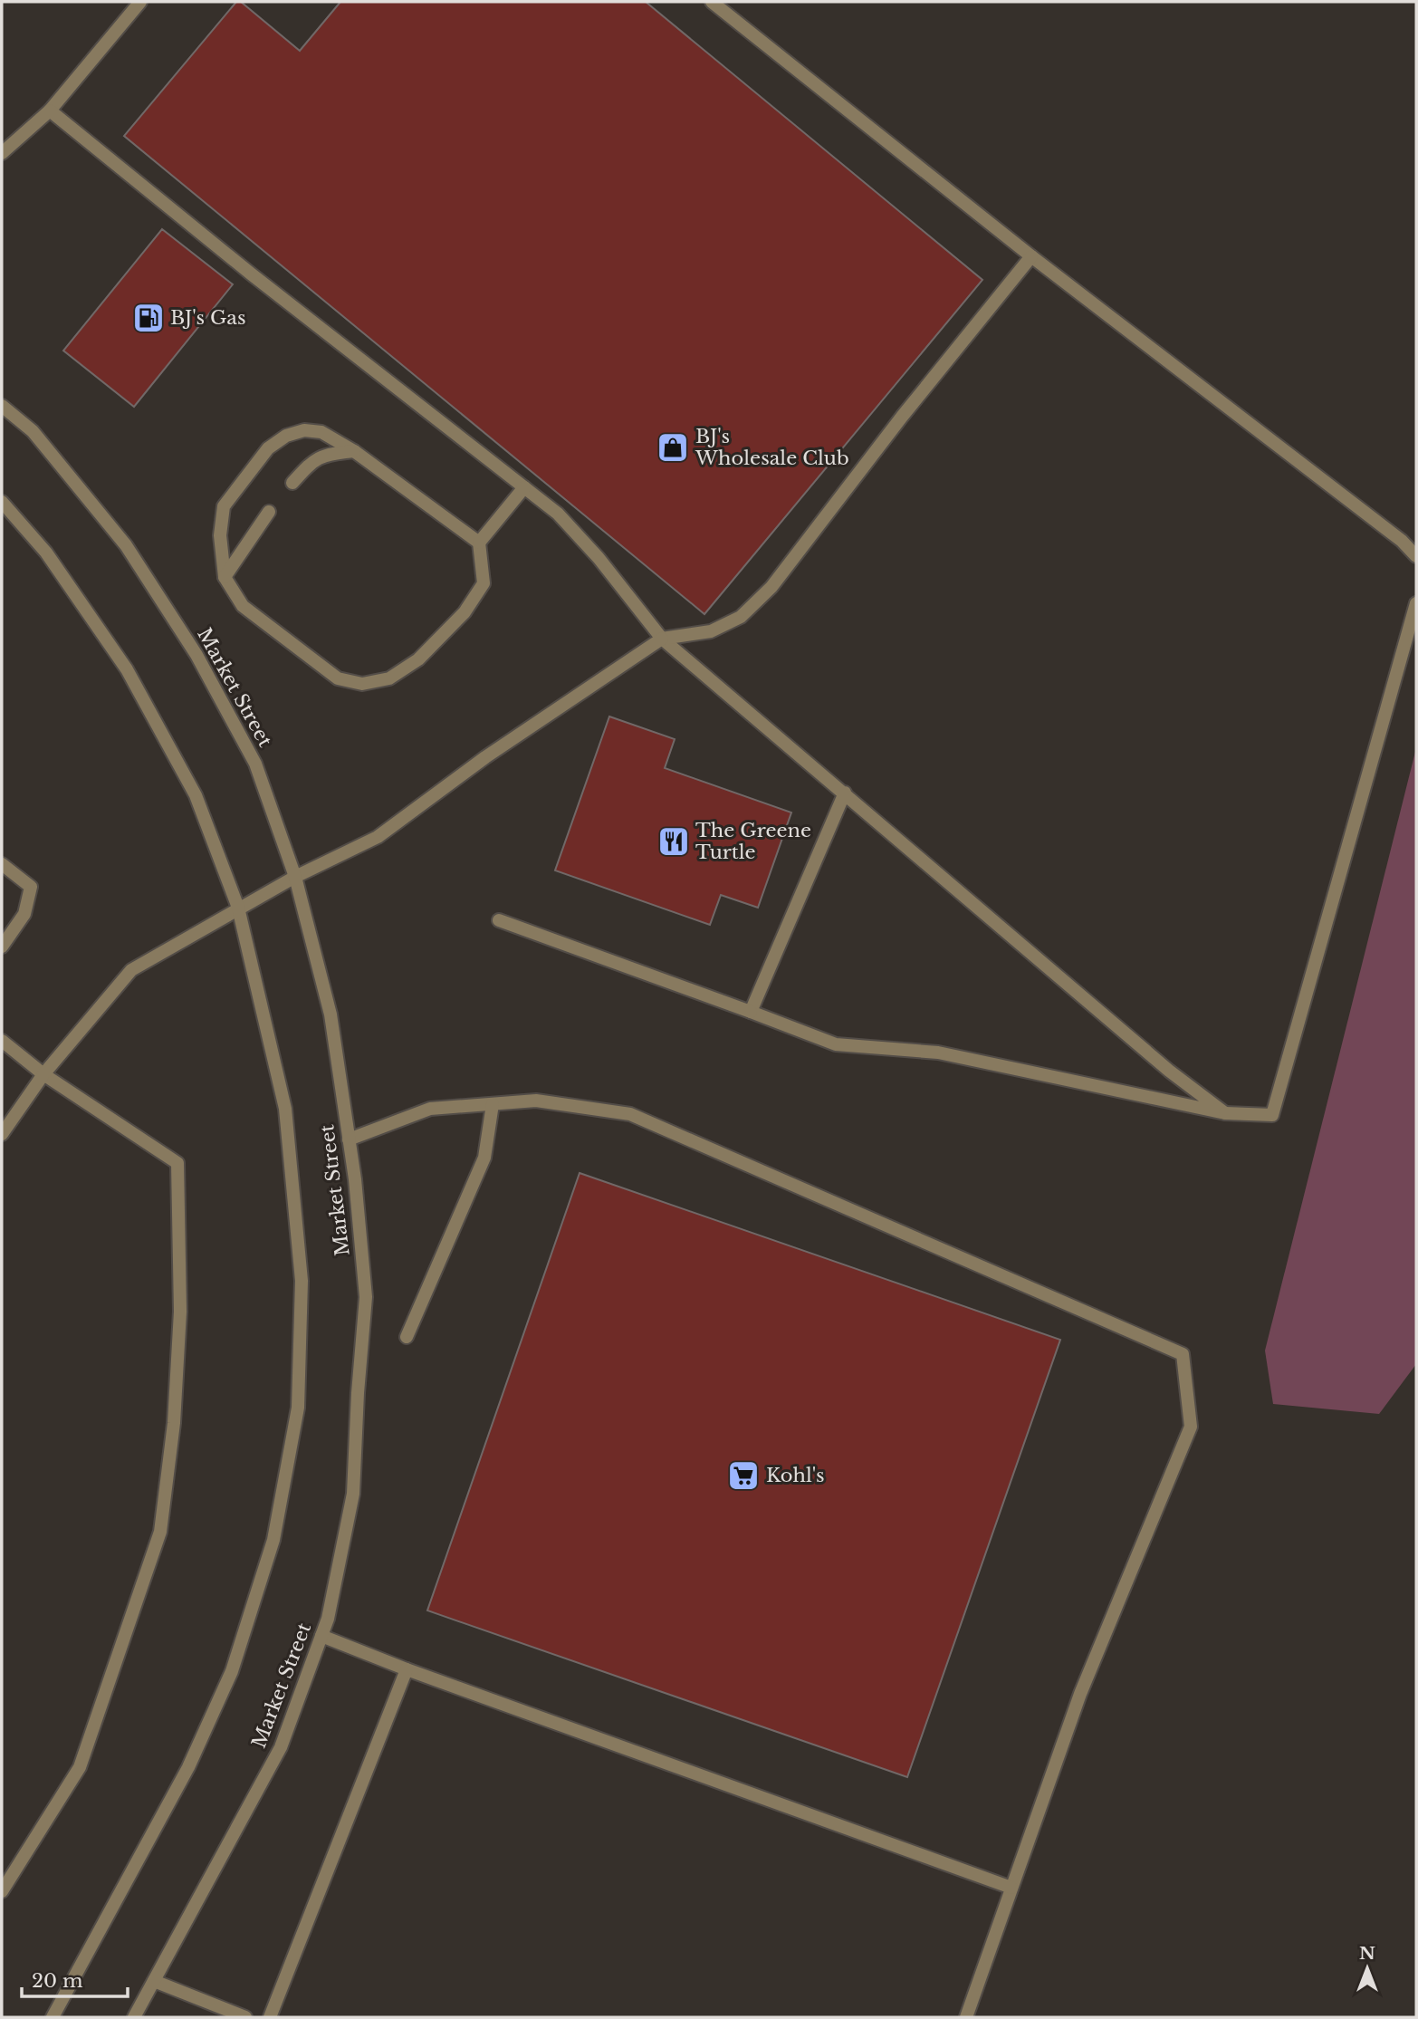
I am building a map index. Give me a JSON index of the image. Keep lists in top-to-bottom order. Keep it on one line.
{"streets":{"street":["Market Street"]},"places":{"fuel station":["BJ's Gas"],"shop":["BJ's Wholesale Club"],"restaurant":["The Greene Turtle"],"supermarket":["Kohl's"]},"scale_bar":"20 m","north":"top"}
